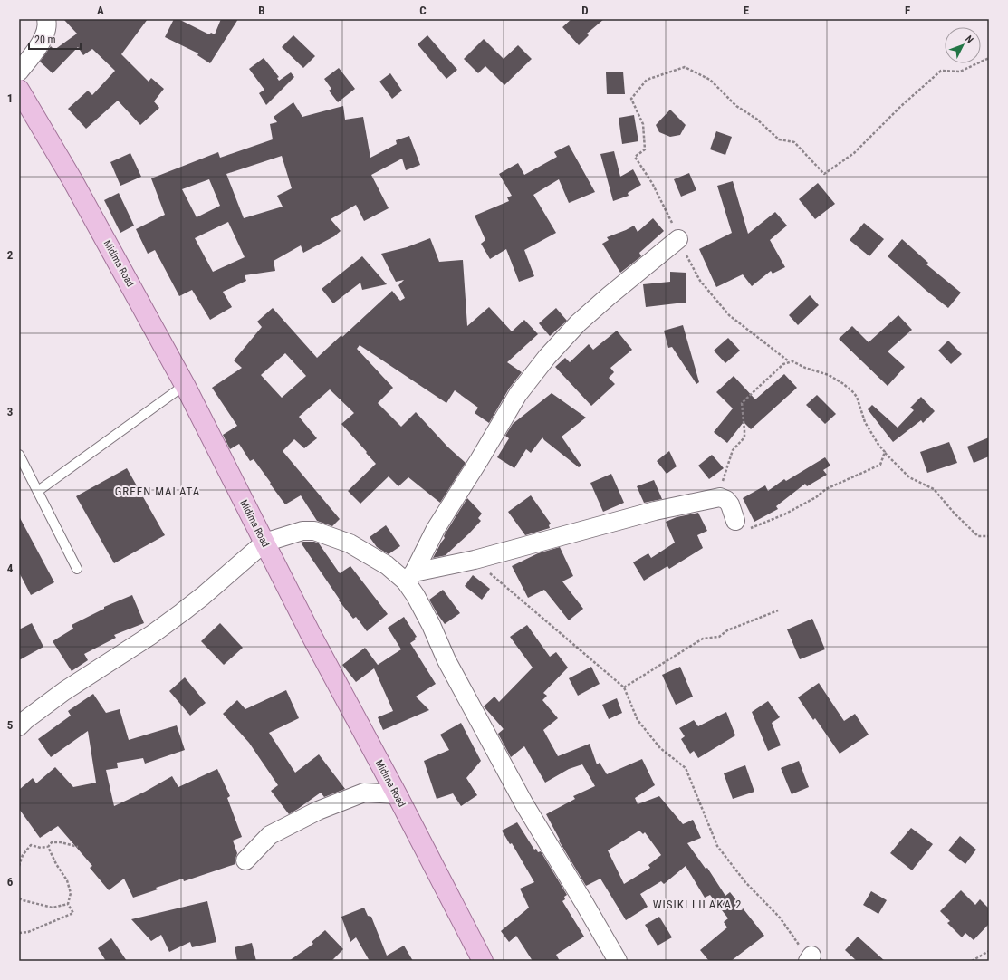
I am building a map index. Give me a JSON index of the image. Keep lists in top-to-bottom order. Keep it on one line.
{"streets":{"main road":["Midima Road"]},"districts":["GREEN MALATA","WISIKI LILAKA 2"],"scale_bar":"20 m","north":"top right","grid":{"columns":["A","B","C","D","E","F"],"rows":["1","2","3","4","5","6"]}}
